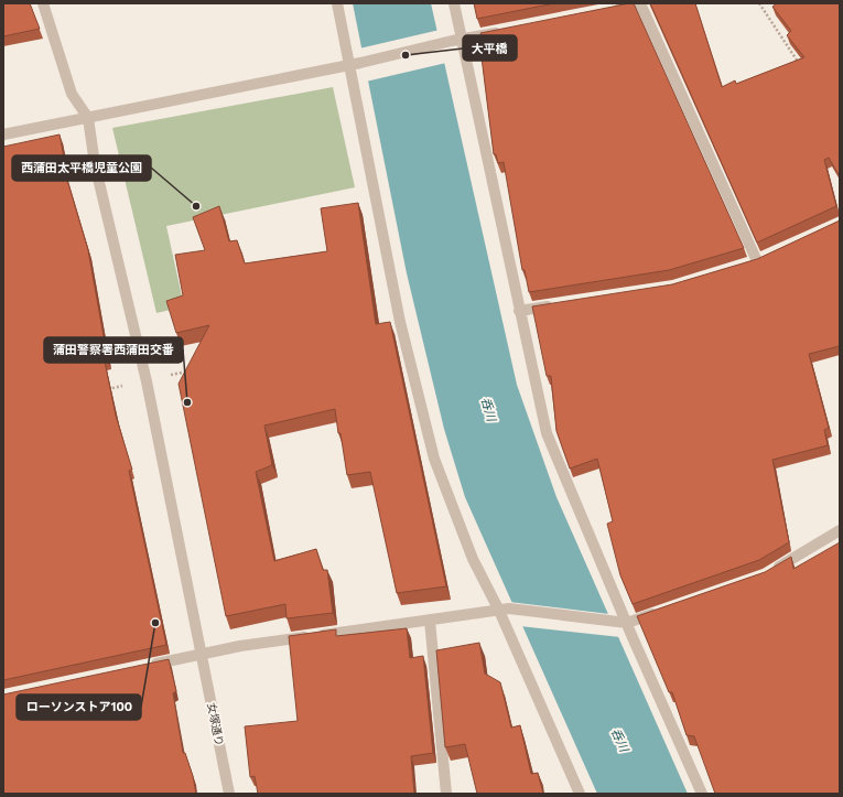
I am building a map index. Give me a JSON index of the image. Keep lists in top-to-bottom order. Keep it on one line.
{"streets":{"street":["女塚通り"]},"water":["呑川"],"places":["大平橋","西蒲田太平橋児童公園","蒲田警察署西蒲田交番","ローソンストア100"]}
